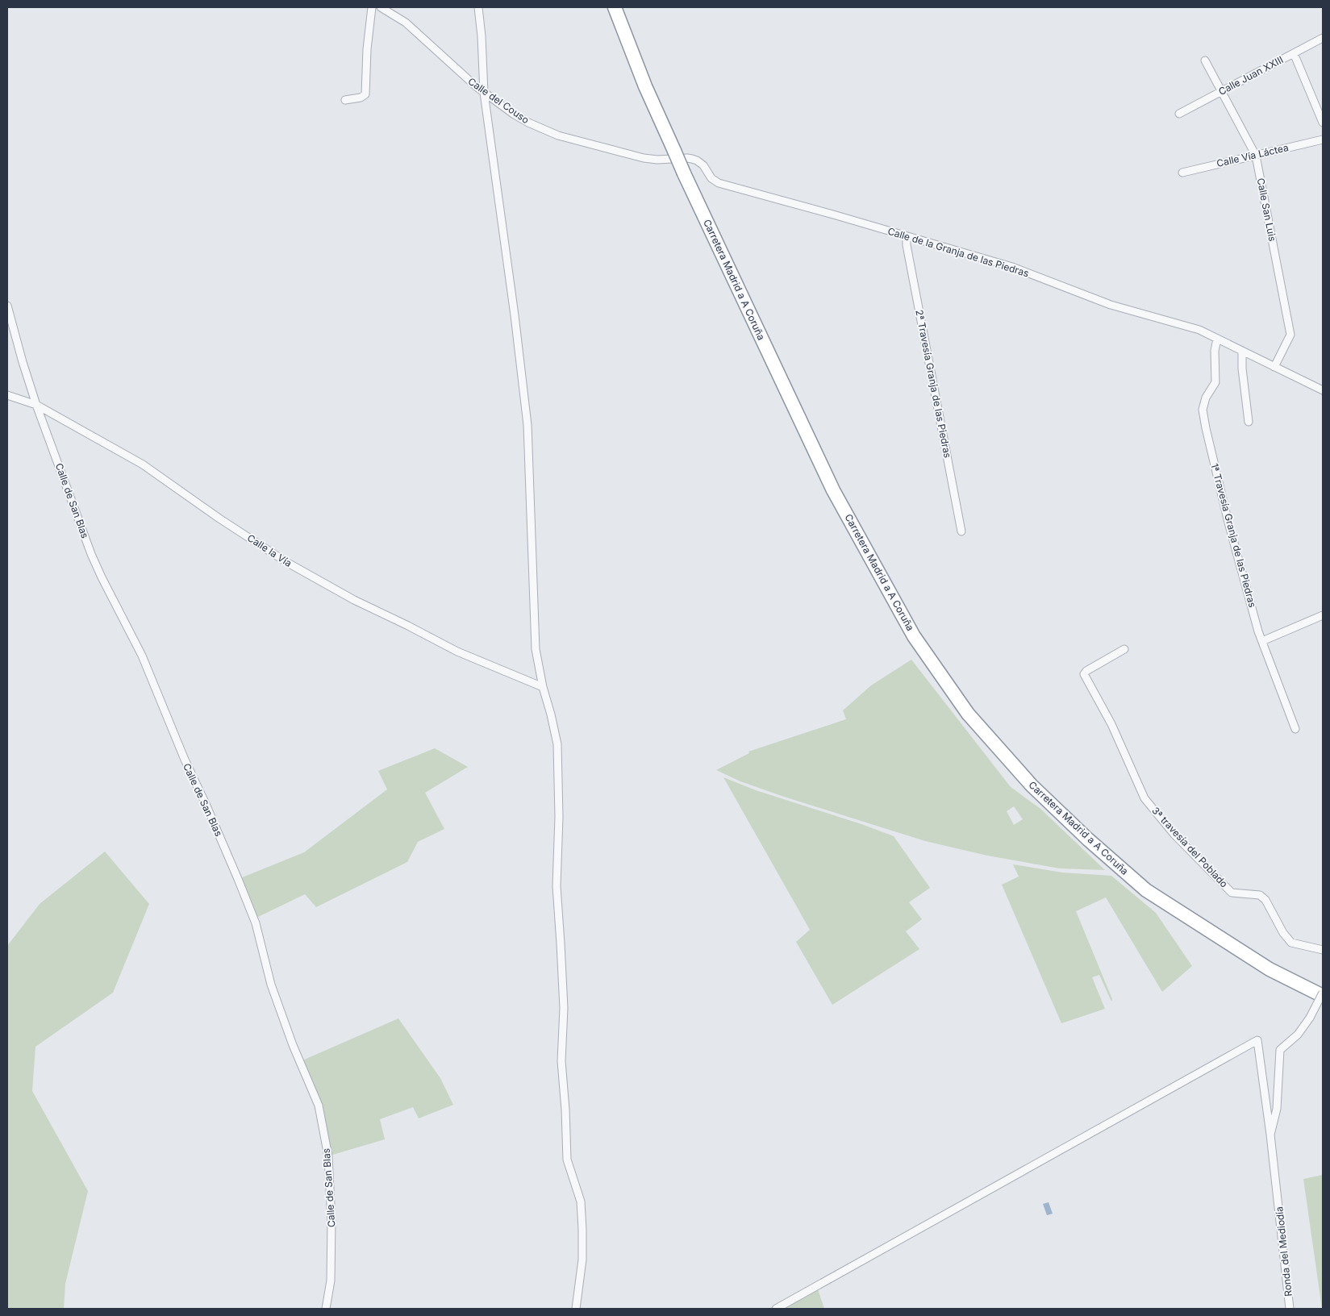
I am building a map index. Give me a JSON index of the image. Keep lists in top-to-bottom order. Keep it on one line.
{"streets":{"highway":["Carretera Madrid a A Coruña"],"street":["Calle Juan XXIII","Calle del Couso","Calle Vía Láctea","Calle San Luis","Calle de la Granja de las Piedras","2ª Travesía Granja de las Piedras","Calle de San Blas","1ª Travesía Granja de las Piedras","Calle la Vía","3ª travesía del Poblado","Ronda del Mediodía"]},"crossings":[["Calle Juan XXIII","Calle San Luis"],["Calle del Couso","Calle de la Granja de las Piedras"],["Calle Vía Láctea","Calle San Luis"],["Calle San Luis","Calle de la Granja de las Piedras"],["Calle de la Granja de las Piedras","2ª Travesía Granja de las Piedras"],["Calle de la Granja de las Piedras","1ª Travesía Granja de las Piedras"],["Calle de San Blas","Calle la Vía"]]}
